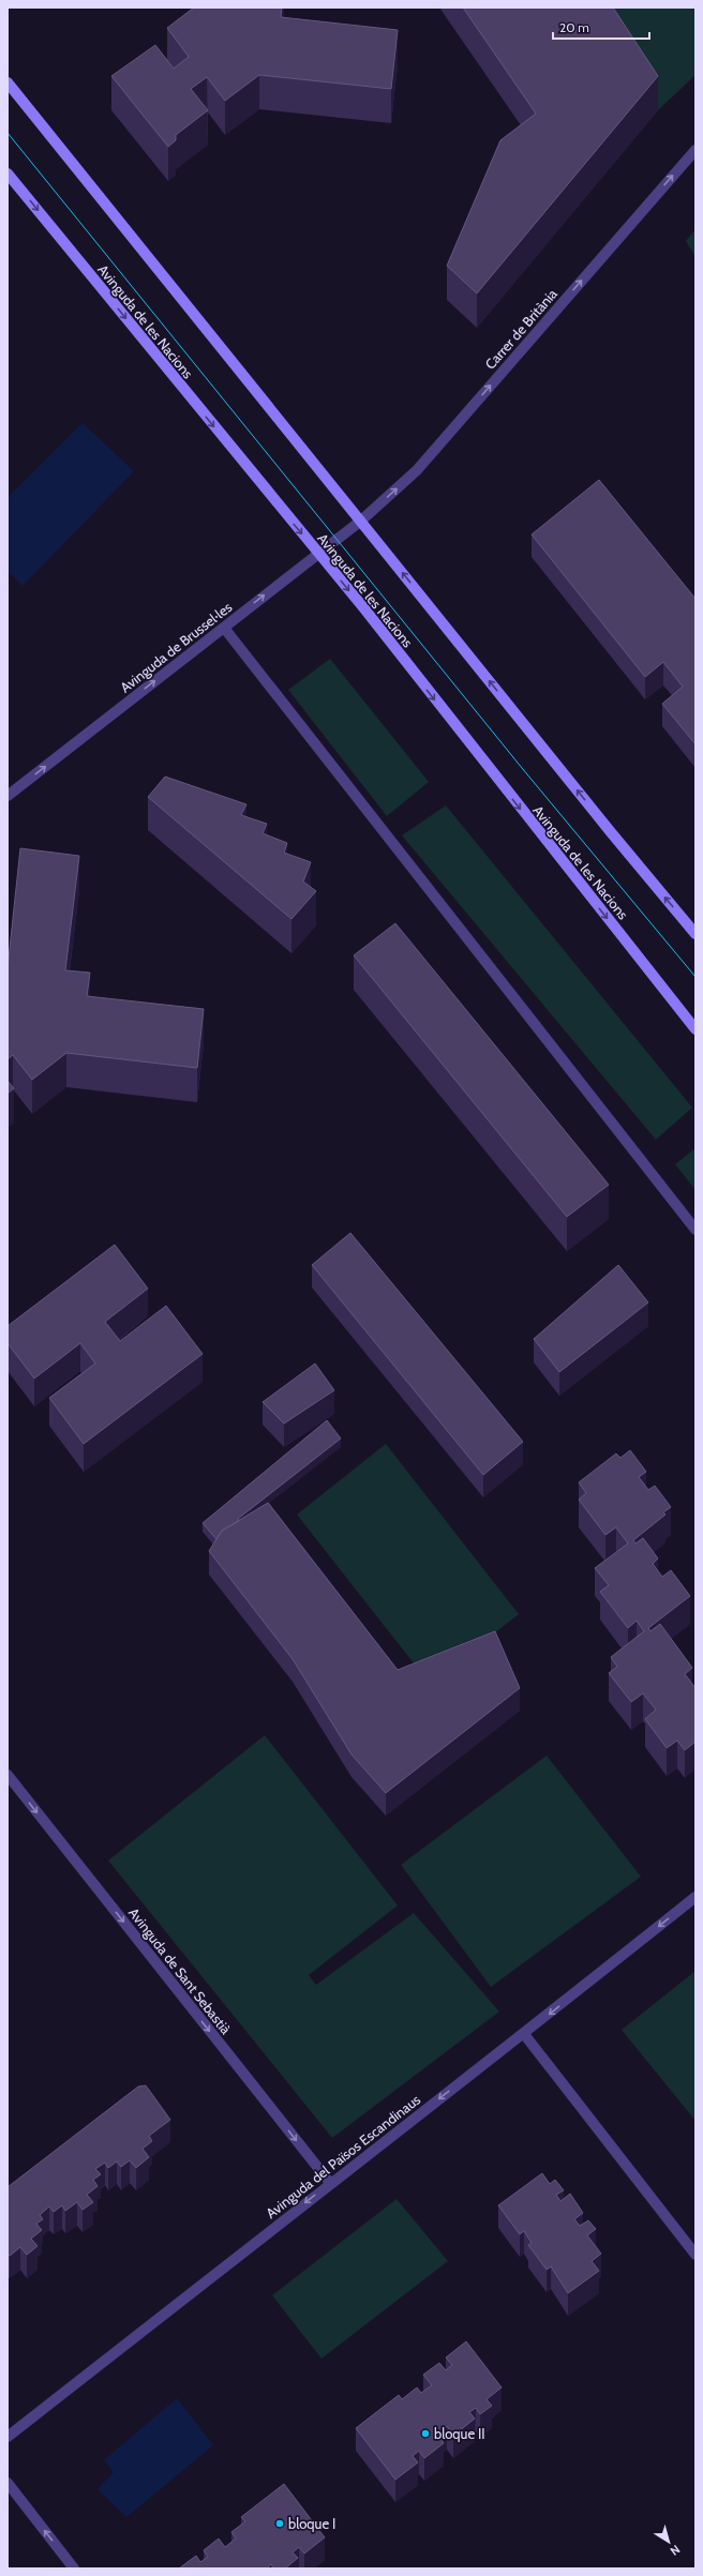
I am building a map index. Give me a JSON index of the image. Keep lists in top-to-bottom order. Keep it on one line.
{"streets":{"main road":["Avinguda de les Nacions"],"street":["Carrer de Britània","Avinguda de Brussel·les","Avinguda de Sant Sebastià","Avinguda del Països Escandinaus"]},"crossings":[["Avinguda de les Nacions","Avinguda de Brussel·les"],["Carrer de Britània","Avinguda de Brussel·les"],["Avinguda de Sant Sebastià","Avinguda del Països Escandinaus"]],"one_way":["Carrer de Britània","Avinguda de Brussel·les","Avinguda de Sant Sebastià","Avinguda del Països Escandinaus"],"places":["bloque II","bloque I"],"scale_bar":"20 m","north":"bottom right"}
